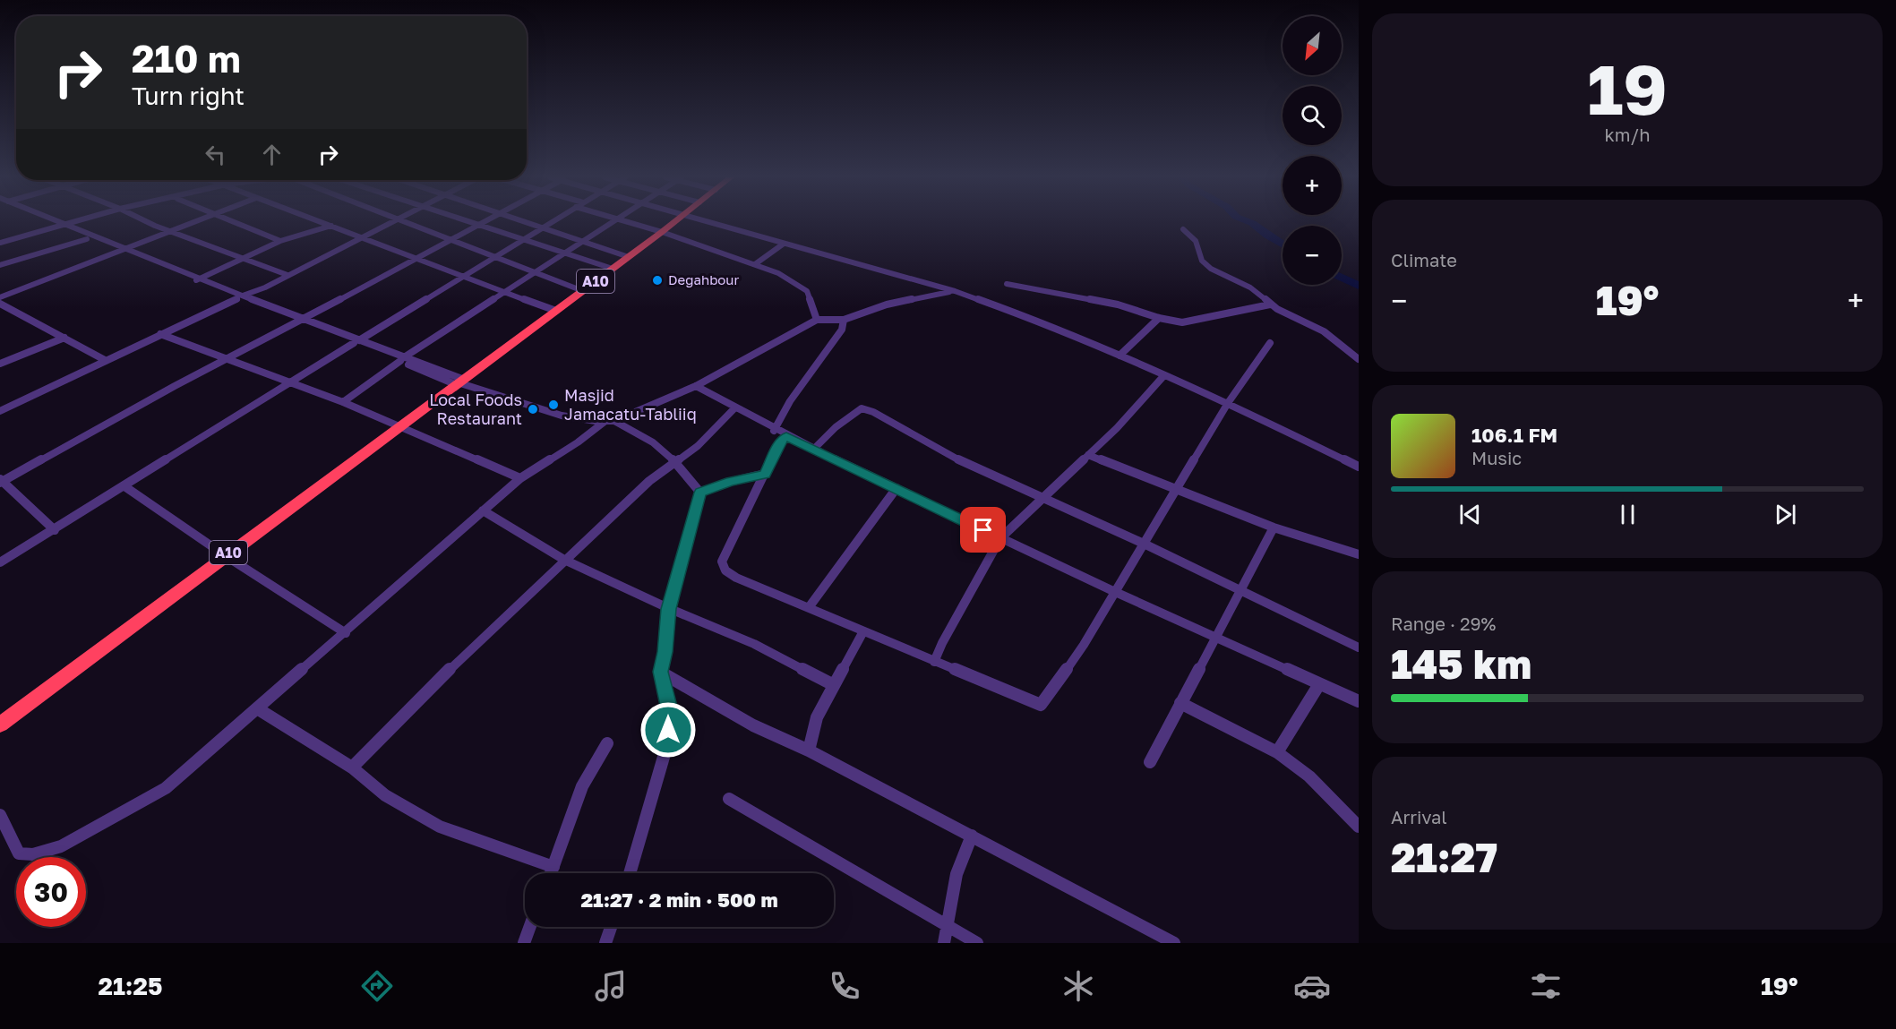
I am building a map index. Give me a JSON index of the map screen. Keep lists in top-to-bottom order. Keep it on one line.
{"streets":{"highway":["A10"]},"places":["Degahbour","Masjid Jamacatu-Tabliiq","Local Foods Restaurant"],"north":"bottom left","page":{"tile":[["19","km/h"],"Climate",["Range · 29%","145 km"],["Arrival","21:27"]],"map_buttons":["+","−"],"turn":["210 m","Turn right"],"heat":["−","19°","+"],"song":["106.1 FM","Music"],"limit":"30","trip":"21:27 · 2 min · 500 m","tabs":["21:25","19°"]}}
